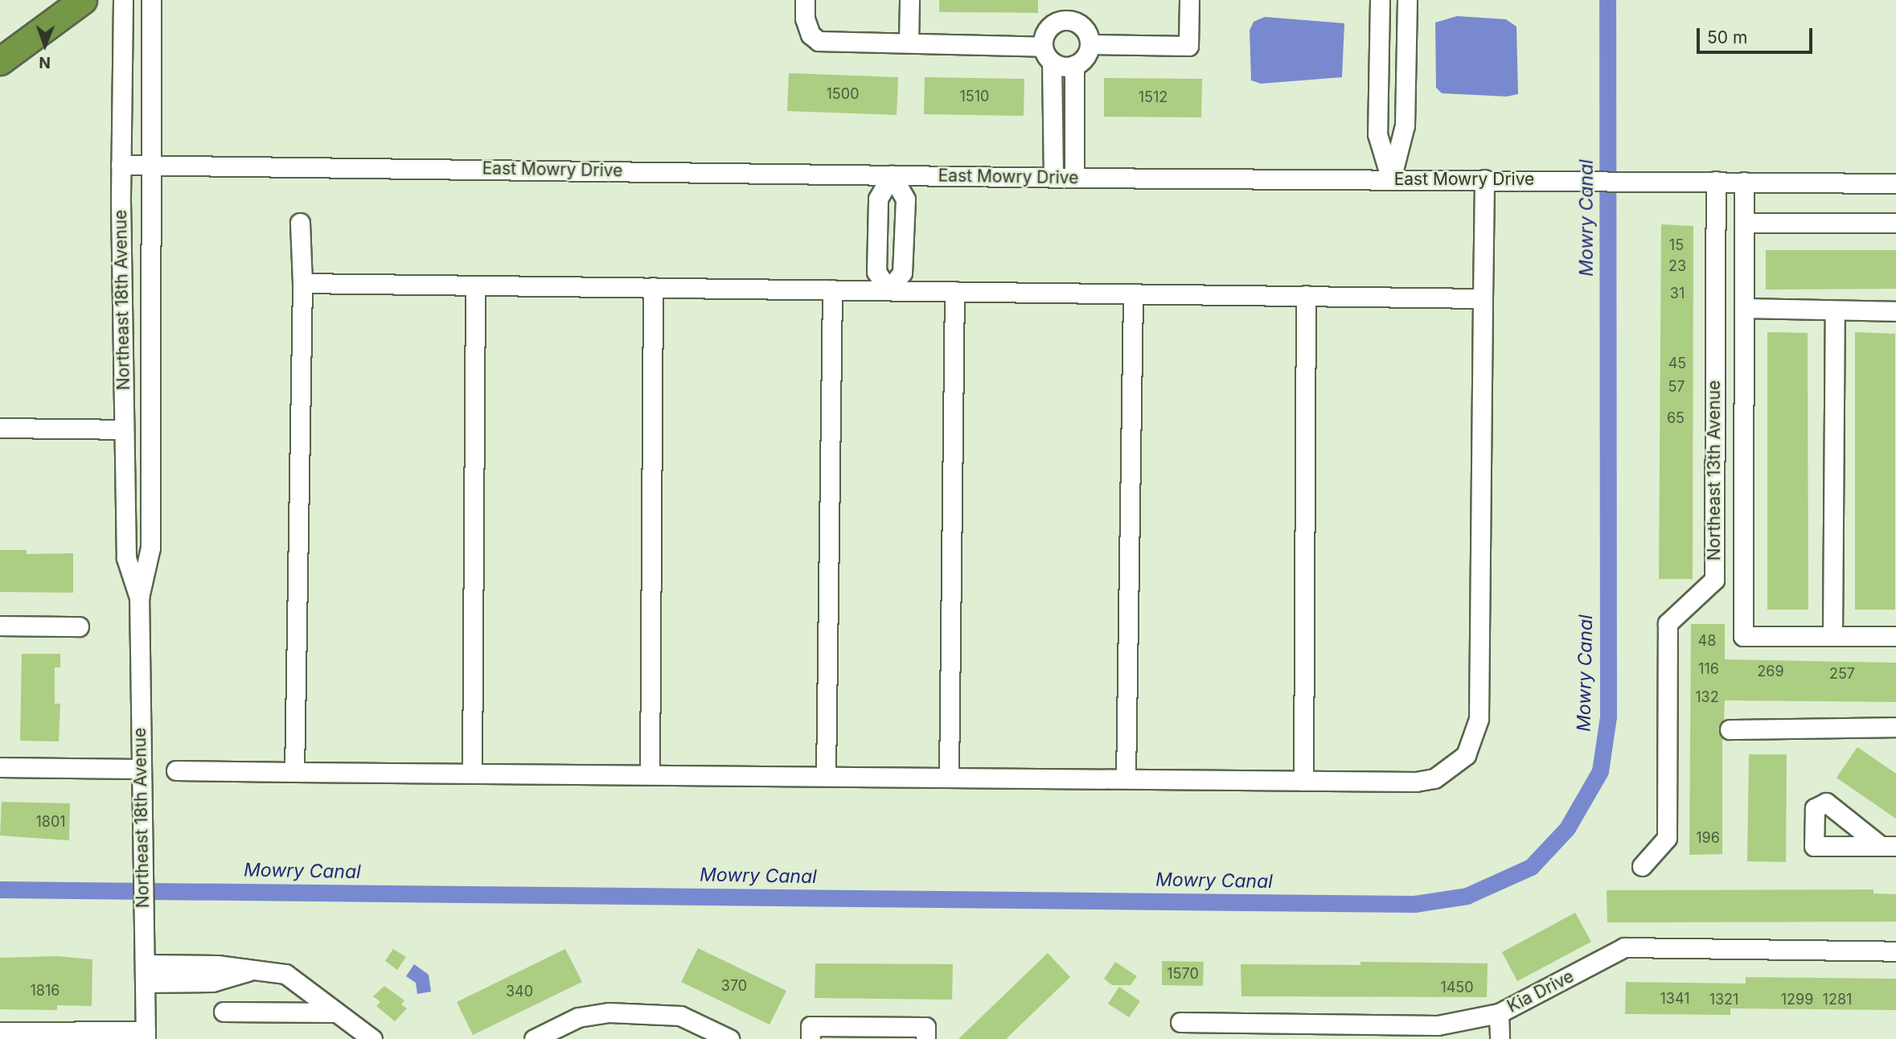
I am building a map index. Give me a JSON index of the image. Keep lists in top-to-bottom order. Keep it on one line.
{"streets":{"street":["East Mowry Drive","Northeast 18th Avenue","Northeast 13th Avenue","Kia Drive"]},"crossings":[["East Mowry Drive","Northeast 18th Avenue"],["East Mowry Drive","Northeast 13th Avenue"]],"water":["Mowry Canal"],"house_numbers":["1500","1510","1512","15","23","31","45","57","65","48","116","269","257","132","1801","196","1570","370","1450","1816","340","1341","1321","1299","1281"],"scale_bar":"50 m","north":"bottom"}
